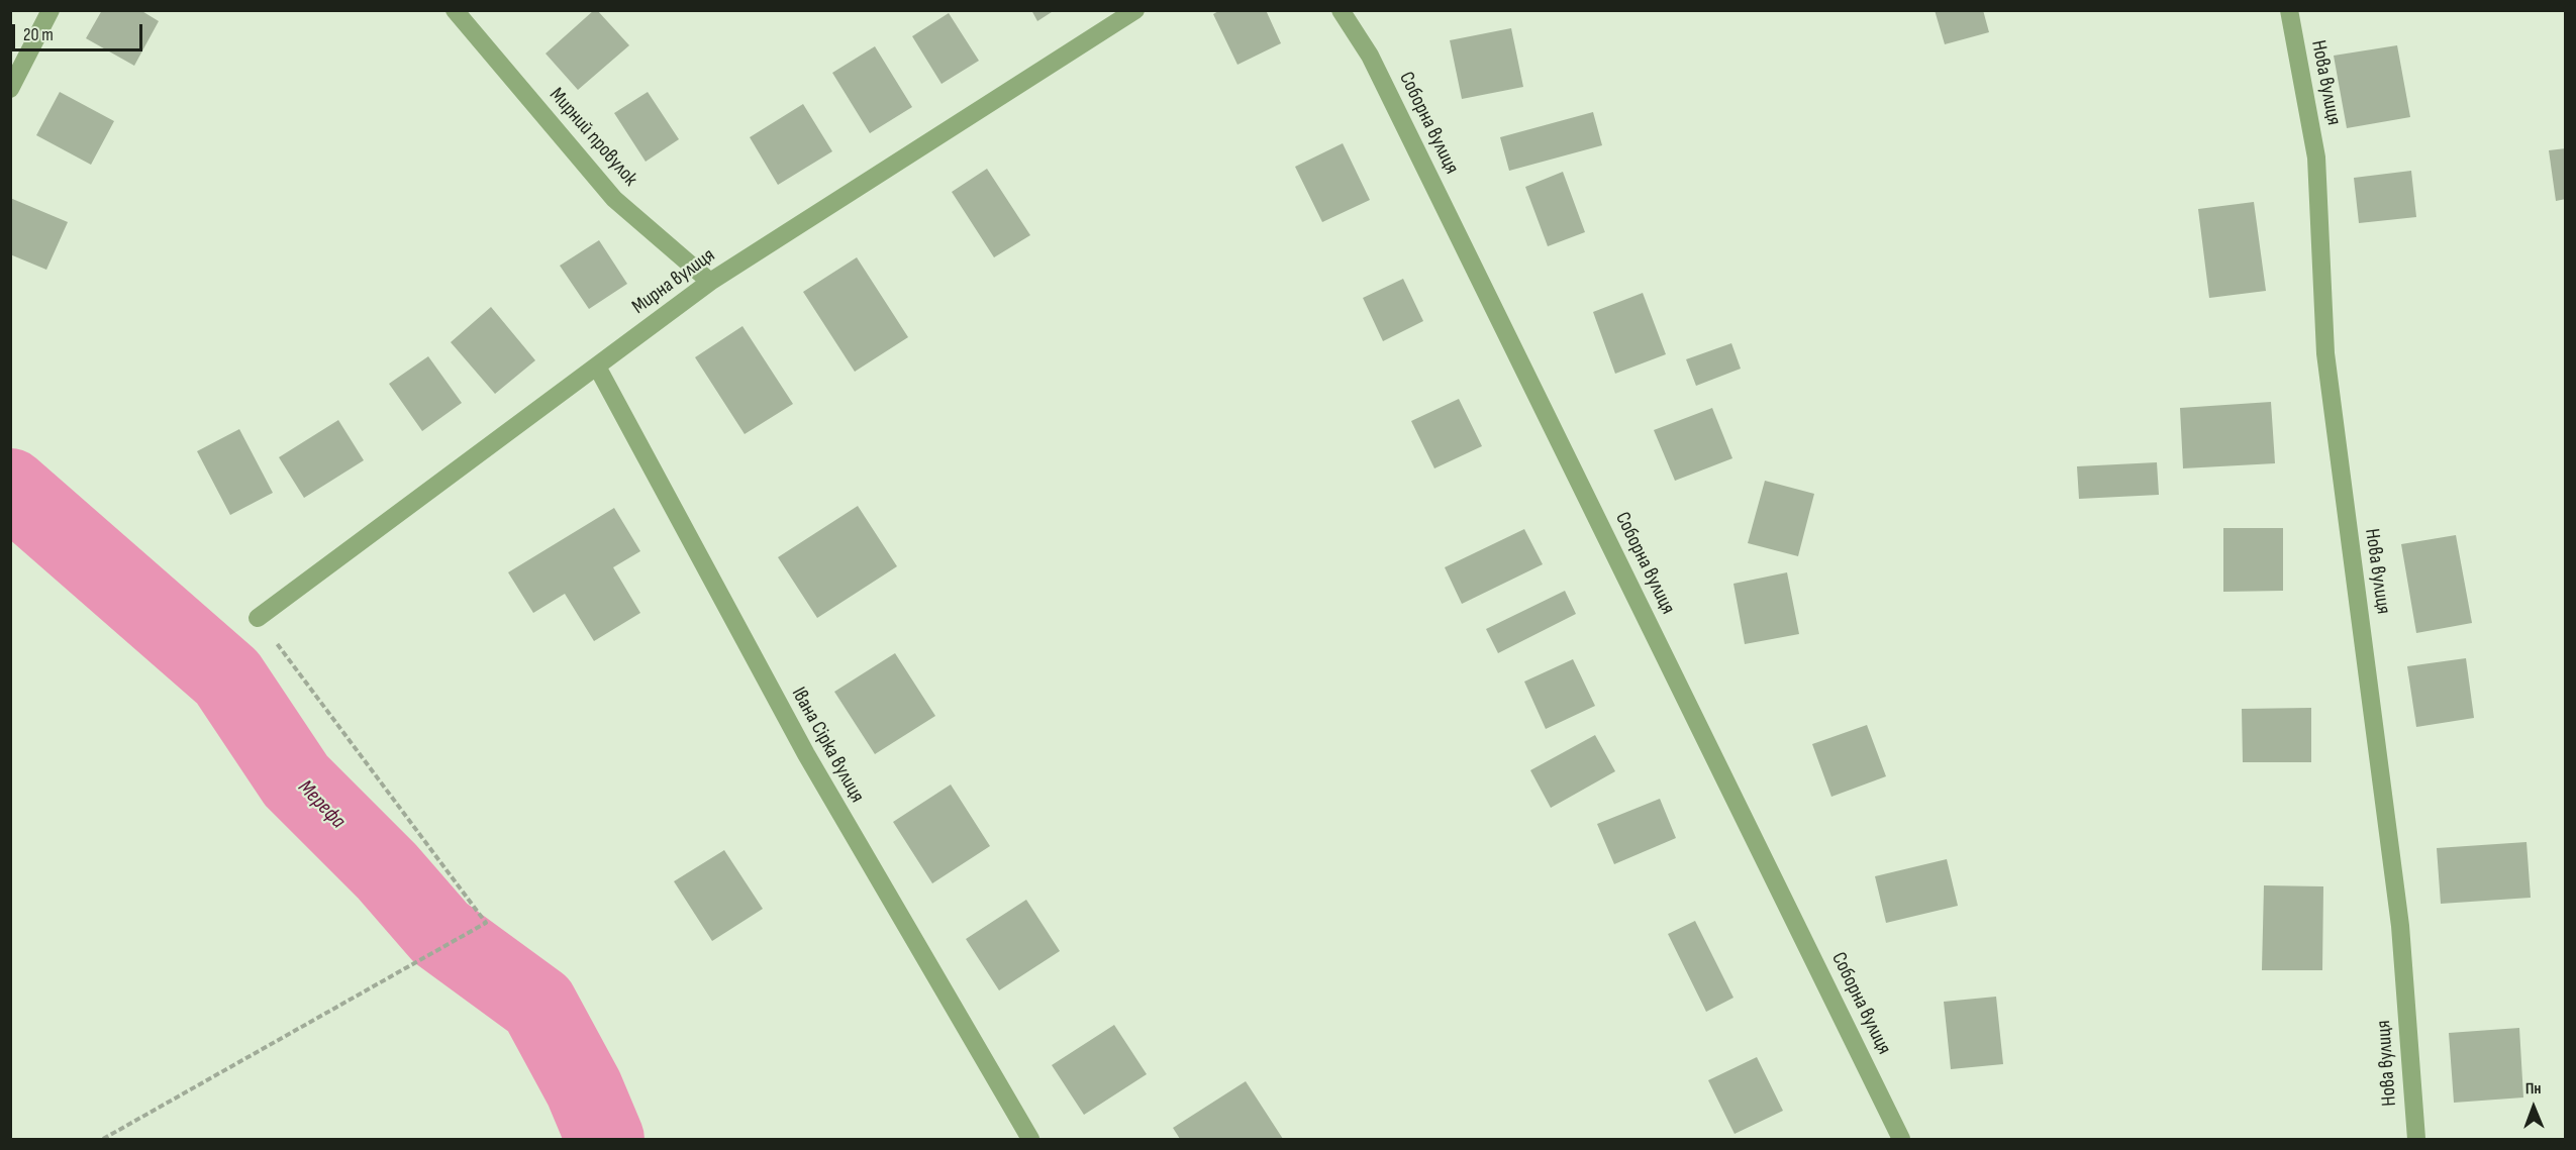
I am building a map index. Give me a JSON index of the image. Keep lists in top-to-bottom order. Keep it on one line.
{"streets":{"street":["Нова вулиця","Соборна вулиця","Мирний провулок","Мирна вулиця","Івана Сірка вулиця"]},"crossings":[["Мирний провулок","Мирна вулиця"],["Мирна вулиця","Івана Сірка вулиця"]],"water":["Мерефа"],"scale_bar":"20 m","north":"top"}
